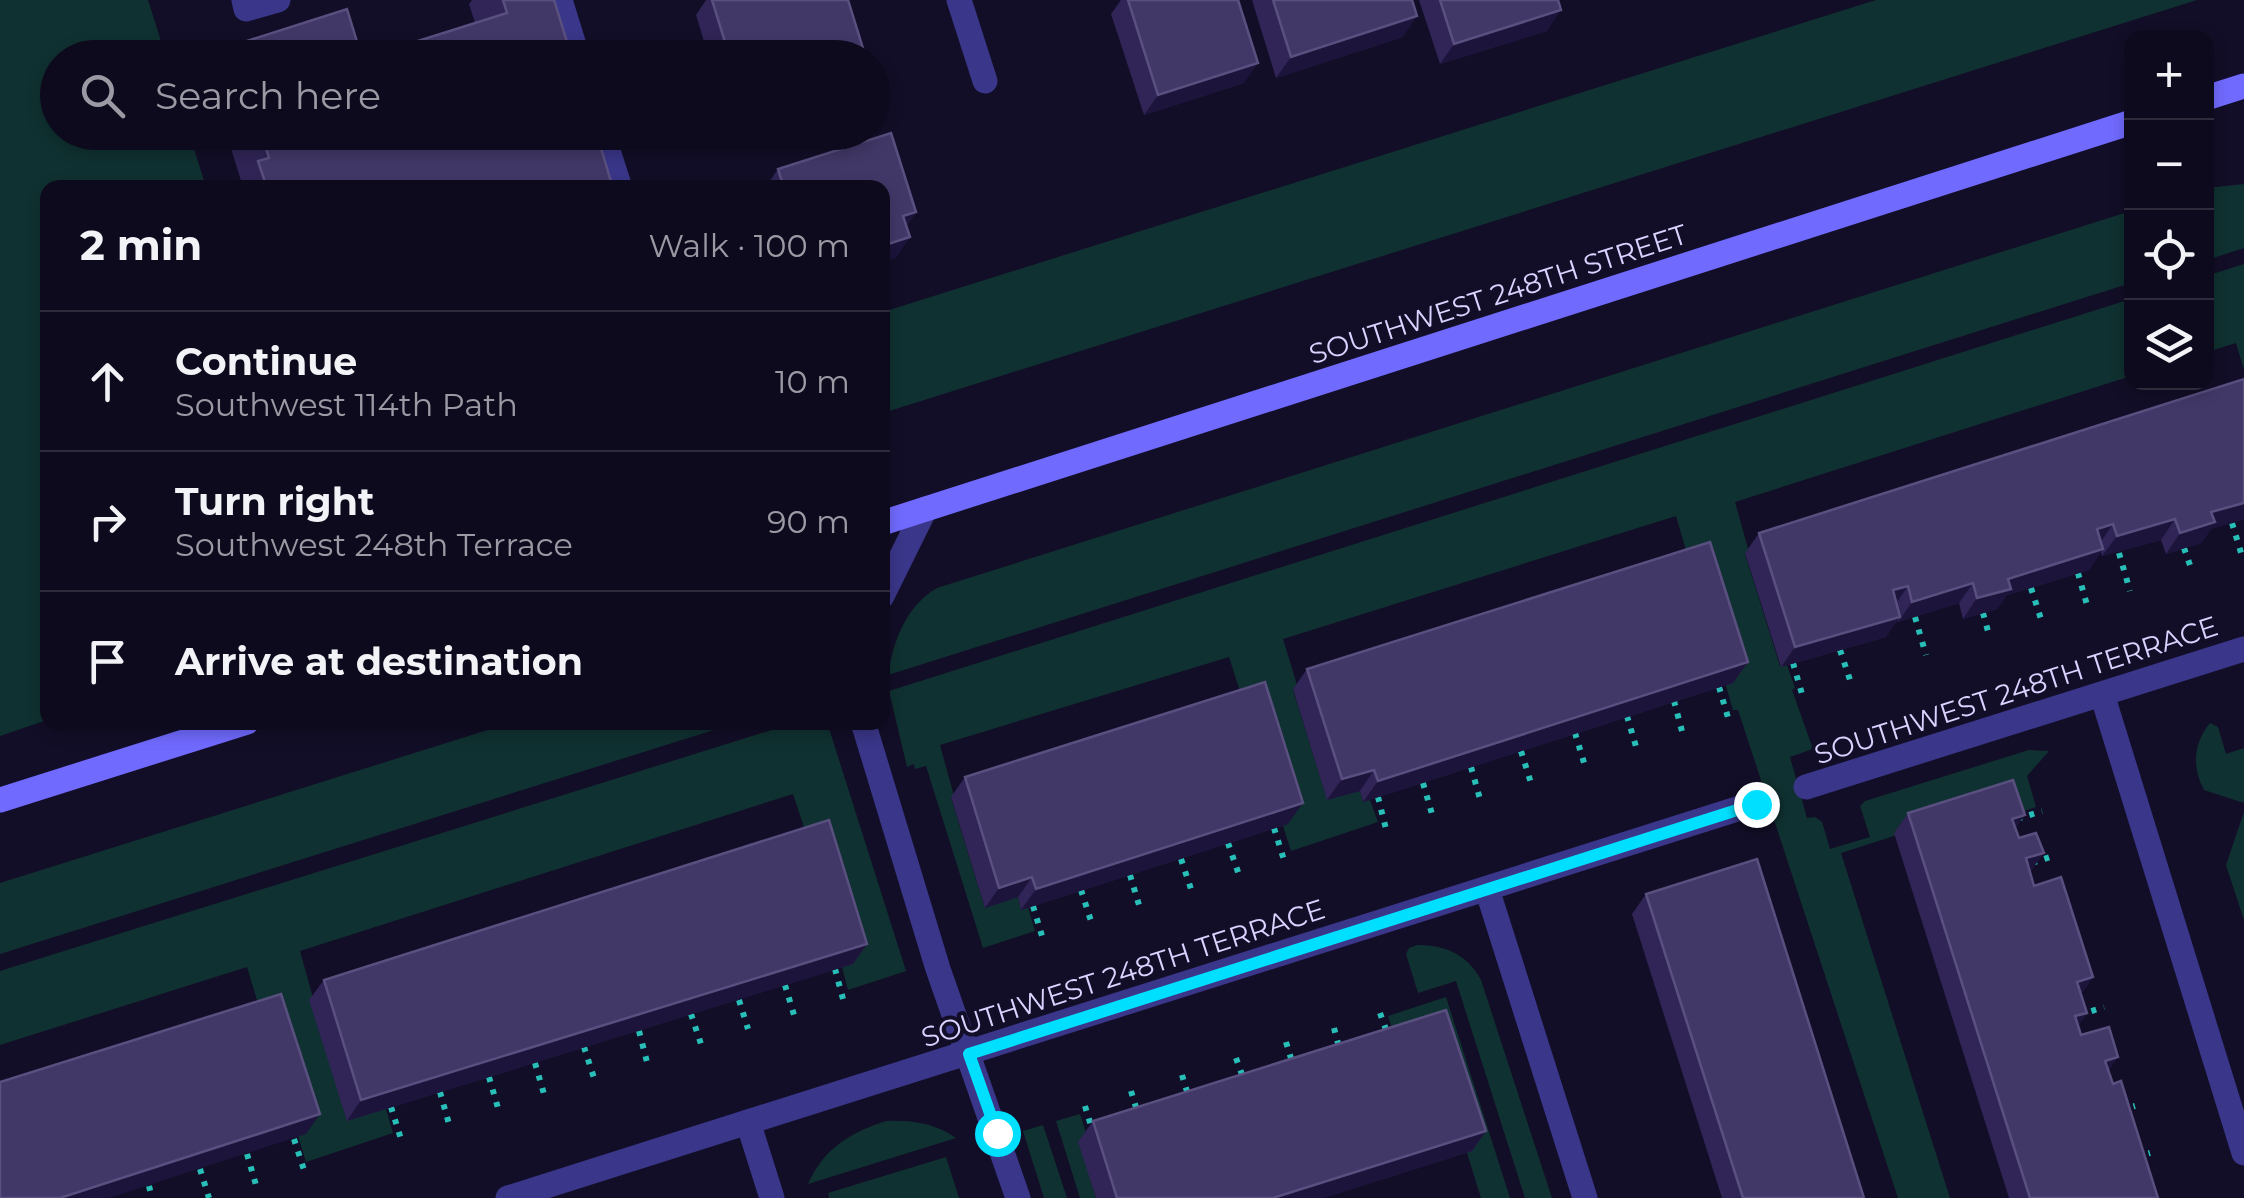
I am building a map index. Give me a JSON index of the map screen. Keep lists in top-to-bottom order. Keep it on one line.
{"streets":{"street":["SOUTHWEST 248TH STREET","SOUTHWEST 248TH TERRACE"]},"page":{"map_buttons":["+","−"],"search":"Search here","heading":["2 min","Walk · 100 m"],"list":[["Continue","Southwest 114th Path","10 m"],["Turn right","Southwest 248th Terrace","90 m"],"Arrive at destination"]}}
